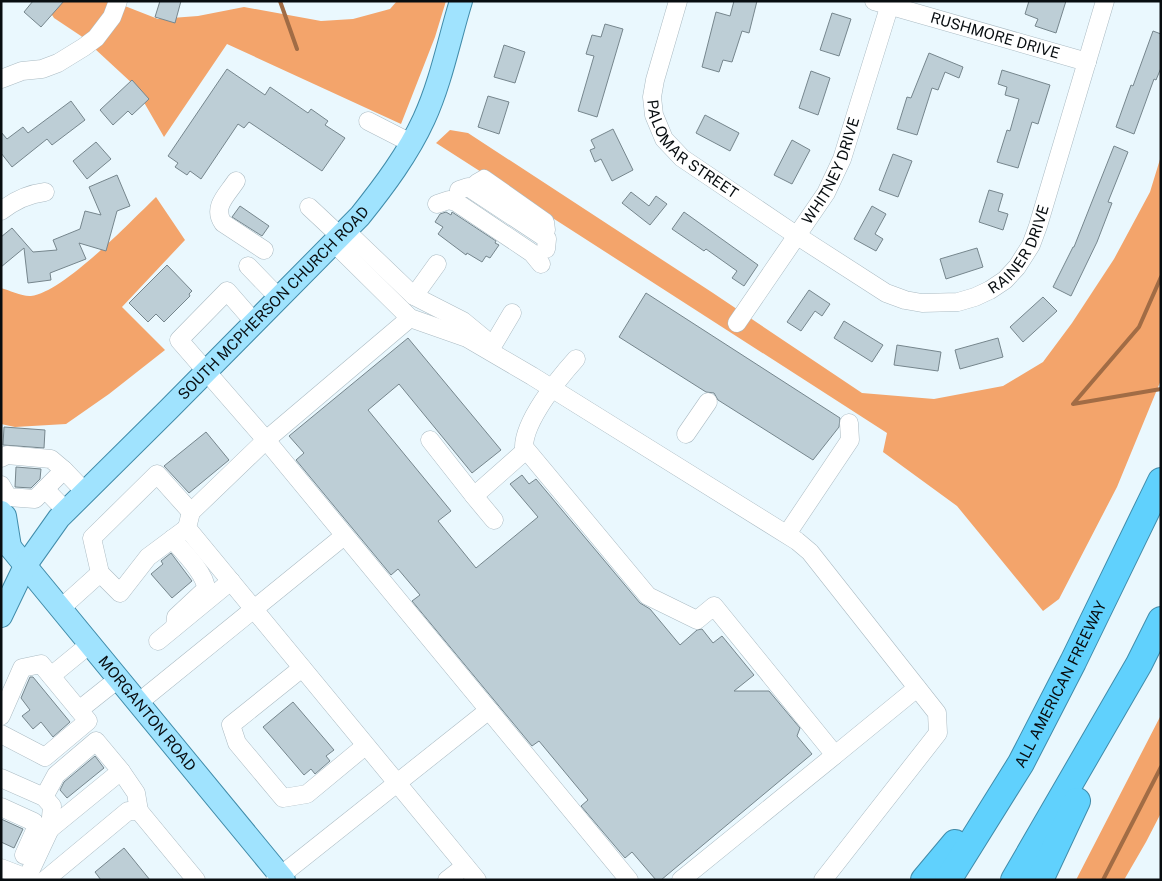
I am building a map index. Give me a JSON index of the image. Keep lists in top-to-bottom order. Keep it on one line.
{"streets":{"highway":["ALL AMERICAN FREEWAY"],"main road":["SOUTH MCPHERSON CHURCH ROAD","MORGANTON ROAD"],"street":["RUSHMORE DRIVE","PALOMAR STREET","WHITNEY DRIVE","RAINER DRIVE"]},"crossings":[["RUSHMORE DRIVE","WHITNEY DRIVE"],["RUSHMORE DRIVE","RAINER DRIVE"],["PALOMAR STREET","WHITNEY DRIVE"],["PALOMAR STREET","RAINER DRIVE"],["WHITNEY DRIVE","RAINER DRIVE"],["SOUTH MCPHERSON CHURCH ROAD","MORGANTON ROAD"]]}
